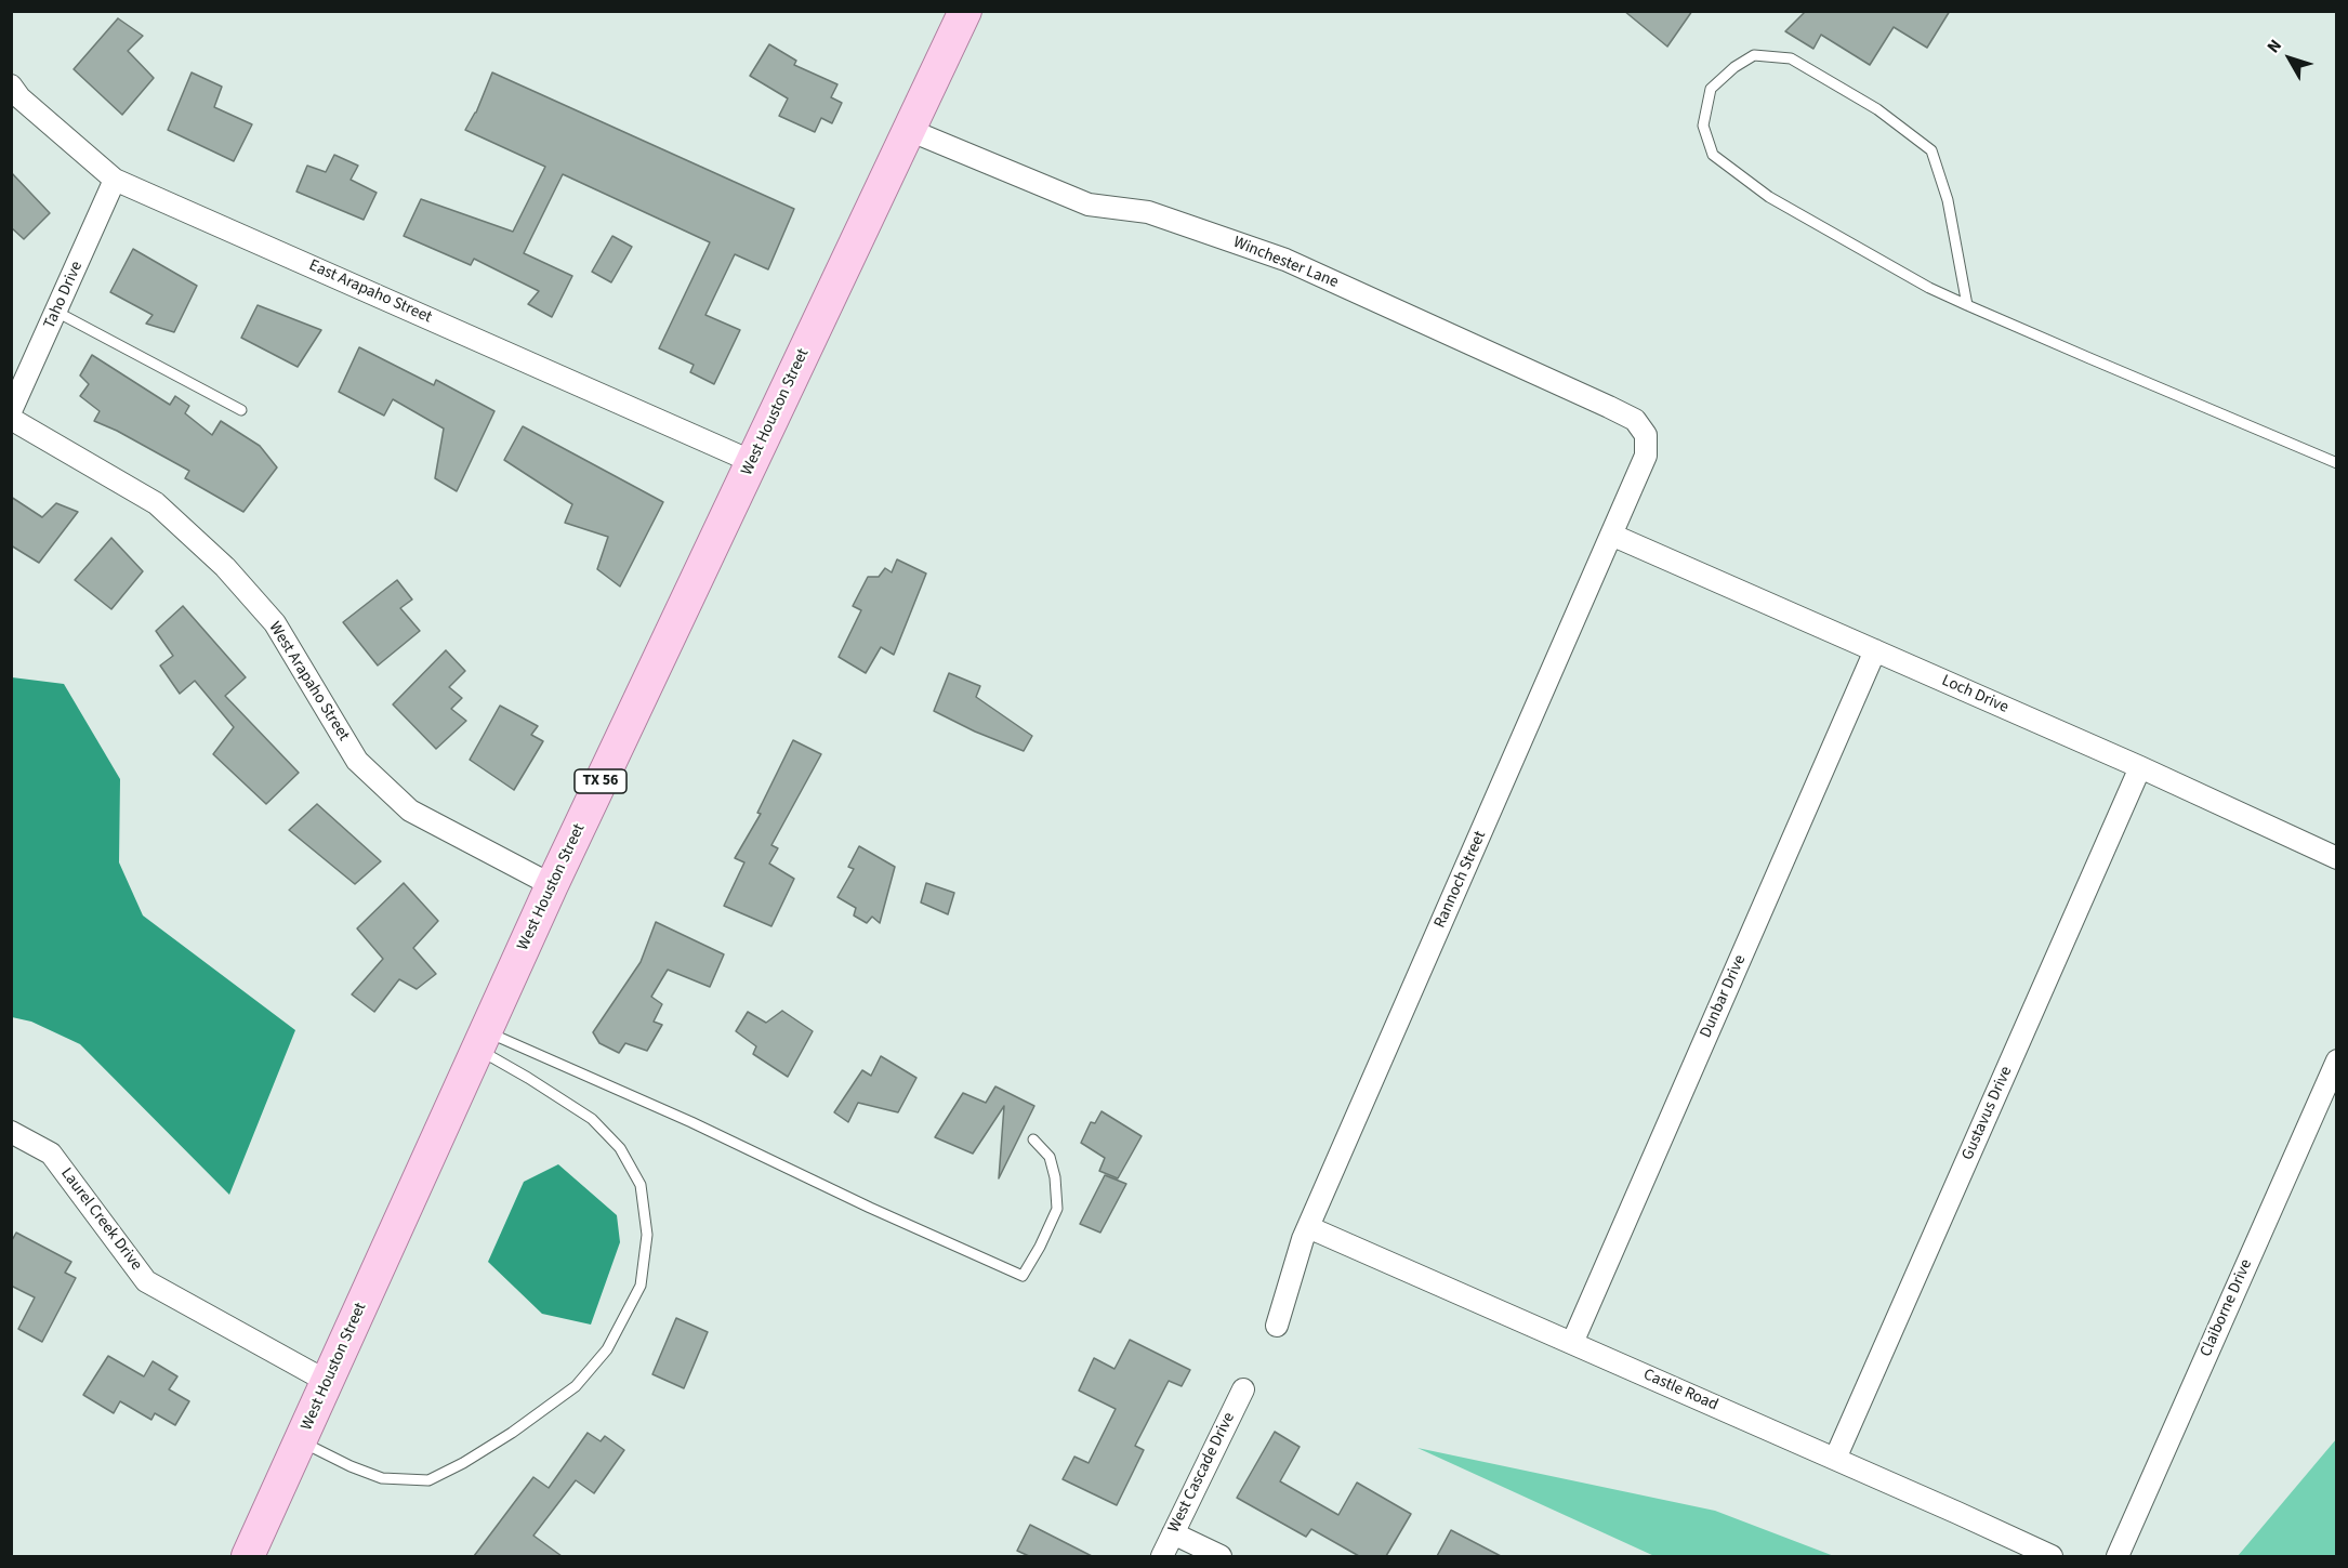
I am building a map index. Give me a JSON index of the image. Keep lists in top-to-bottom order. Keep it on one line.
{"streets":{"main road":["West Houston Street","TX 56"],"street":["Winchester Lane","East Arapaho Street","Taho Drive","West Arapaho Street","Loch Drive","Rannoch Street","Dunbar Drive","Gustavus Drive","Laurel Creek Drive","Claiborne Drive","Castle Road","West Cascade Drive"]},"crossings":[["Winchester Lane","West Houston Street"],["Winchester Lane","Rannoch Street"],["East Arapaho Street","Taho Drive"],["East Arapaho Street","West Houston Street"],["West Houston Street","West Arapaho Street"],["West Houston Street","Laurel Creek Drive"],["Loch Drive","Rannoch Street"],["Loch Drive","Dunbar Drive"],["Loch Drive","Gustavus Drive"],["Rannoch Street","Castle Road"],["Dunbar Drive","Castle Road"],["Gustavus Drive","Castle Road"]],"north":"top left"}
